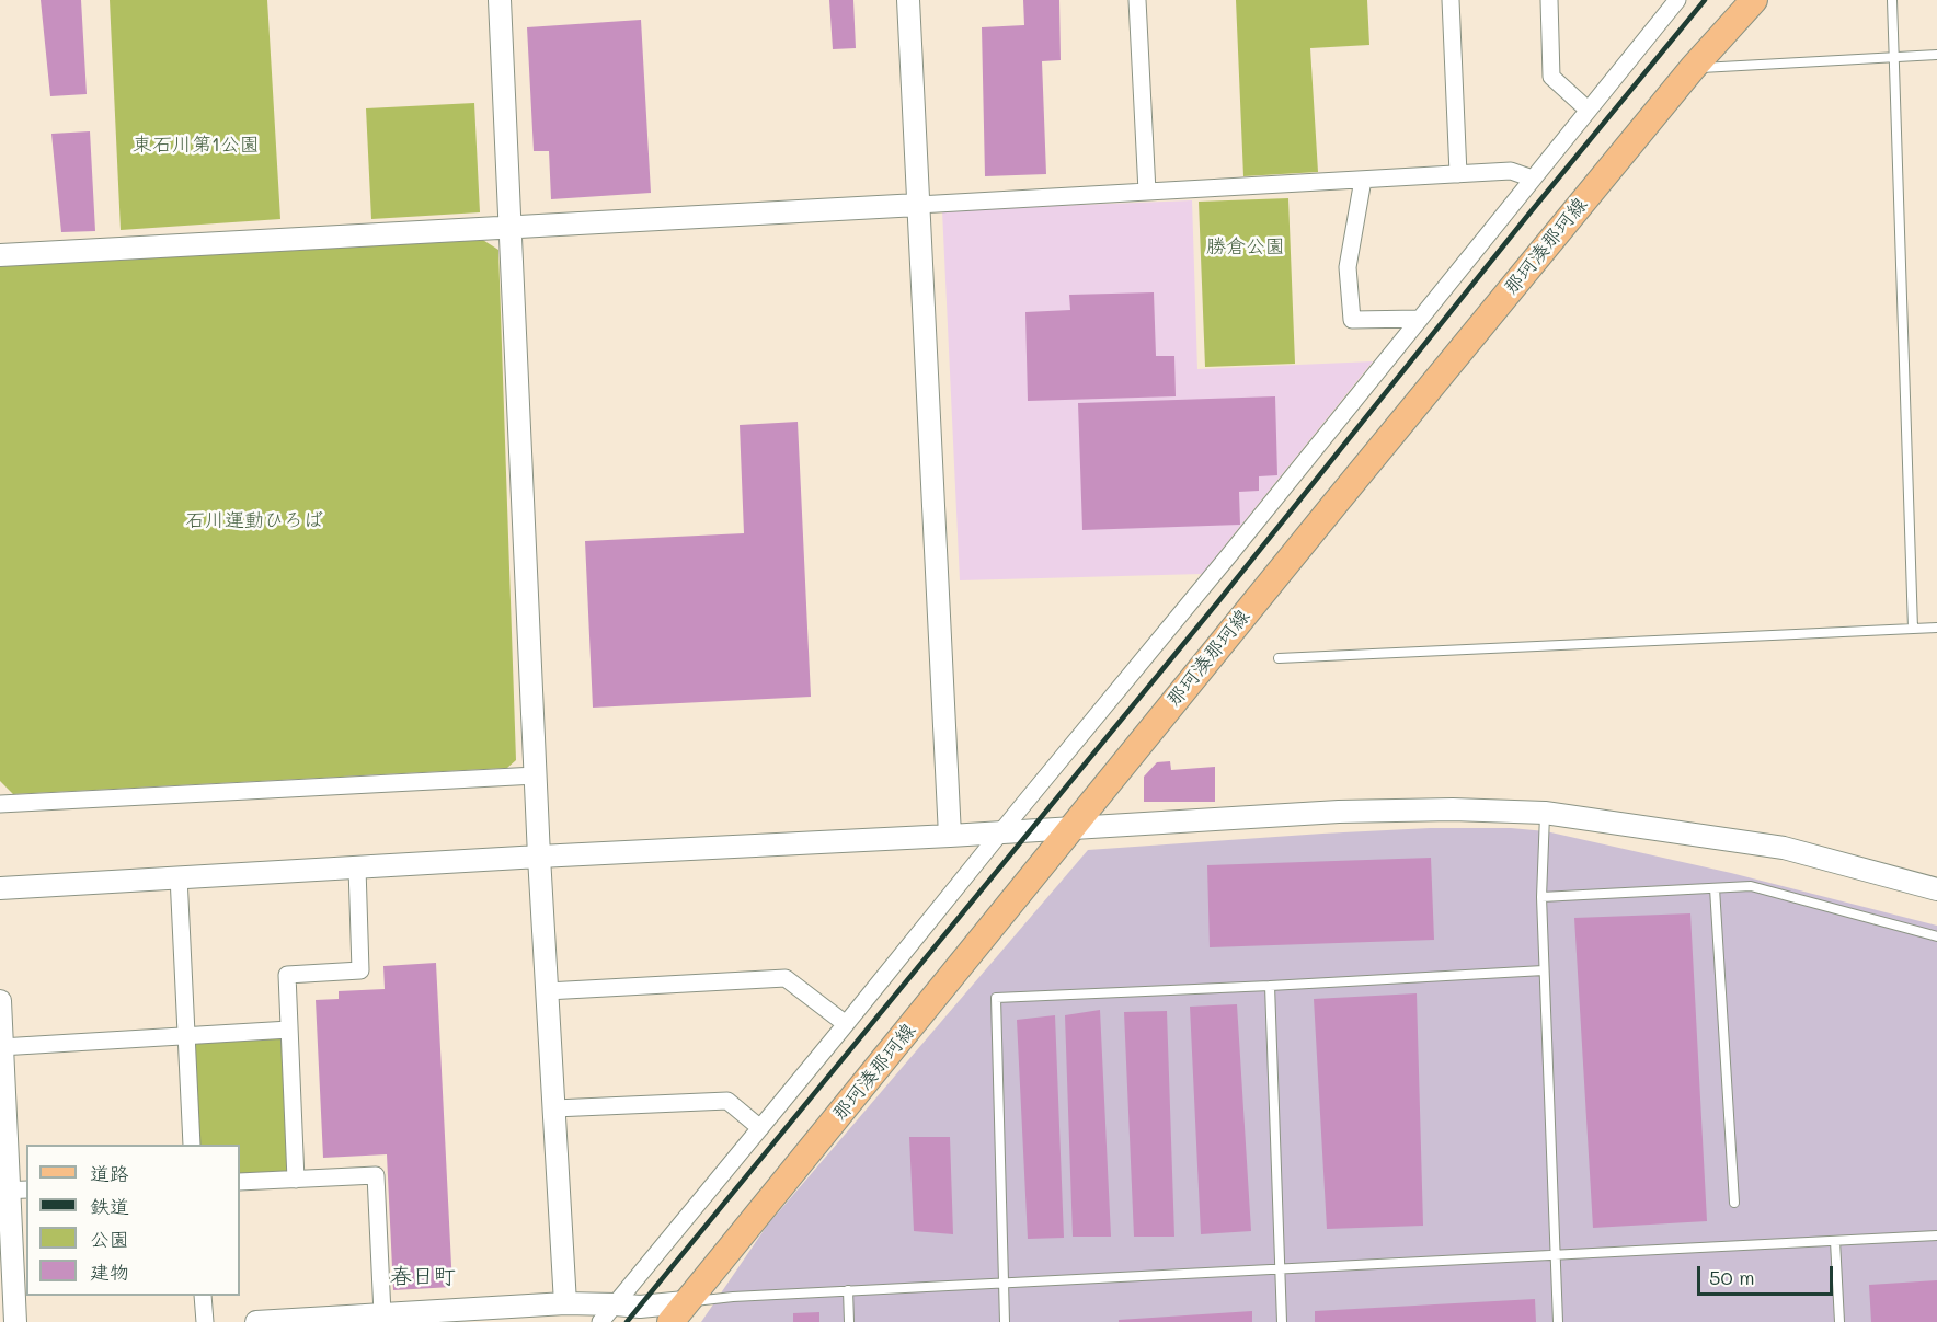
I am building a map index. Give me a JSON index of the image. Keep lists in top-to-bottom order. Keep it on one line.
{"streets":{"main road":["那珂湊那珂線"]},"districts":["春日町"],"parks":["東石川第1公園","勝倉公園","石川運動ひろば"],"legend":["道路","鉄道","公園","建物"],"scale_bar":"50 m"}
